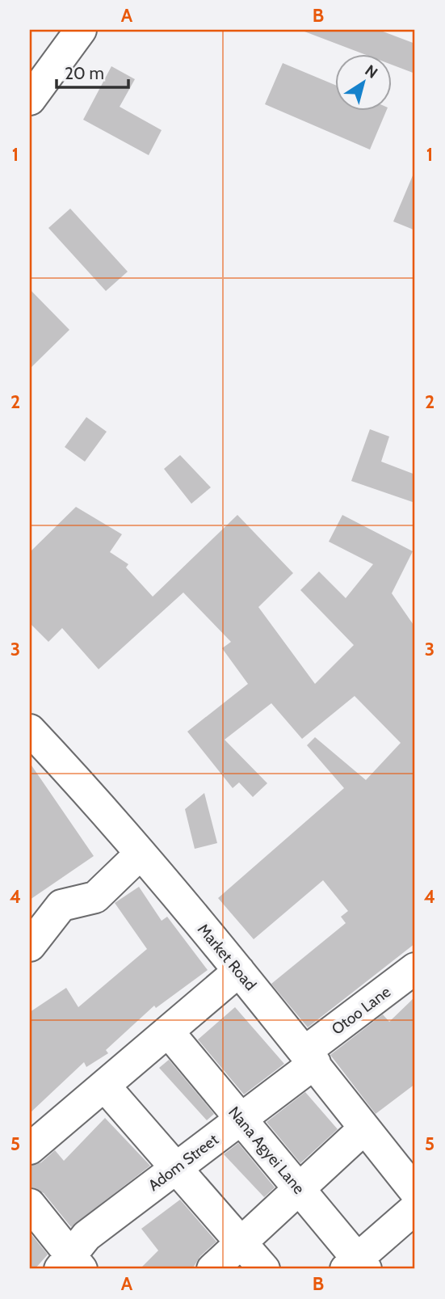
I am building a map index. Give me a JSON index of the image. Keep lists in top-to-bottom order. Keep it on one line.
{"streets":{"street":["Market Road","Otoo Lane","Nana Agyei Lane","Adom Street"]},"crossings":[["Market Road","Otoo Lane"],["Market Road","Adom Street"],["Otoo Lane","Adom Street"],["Nana Agyei Lane","Adom Street"]],"scale_bar":"20 m","north":"top right","grid":{"columns":["A","B"],"rows":["1","2","3","4","5"]}}
